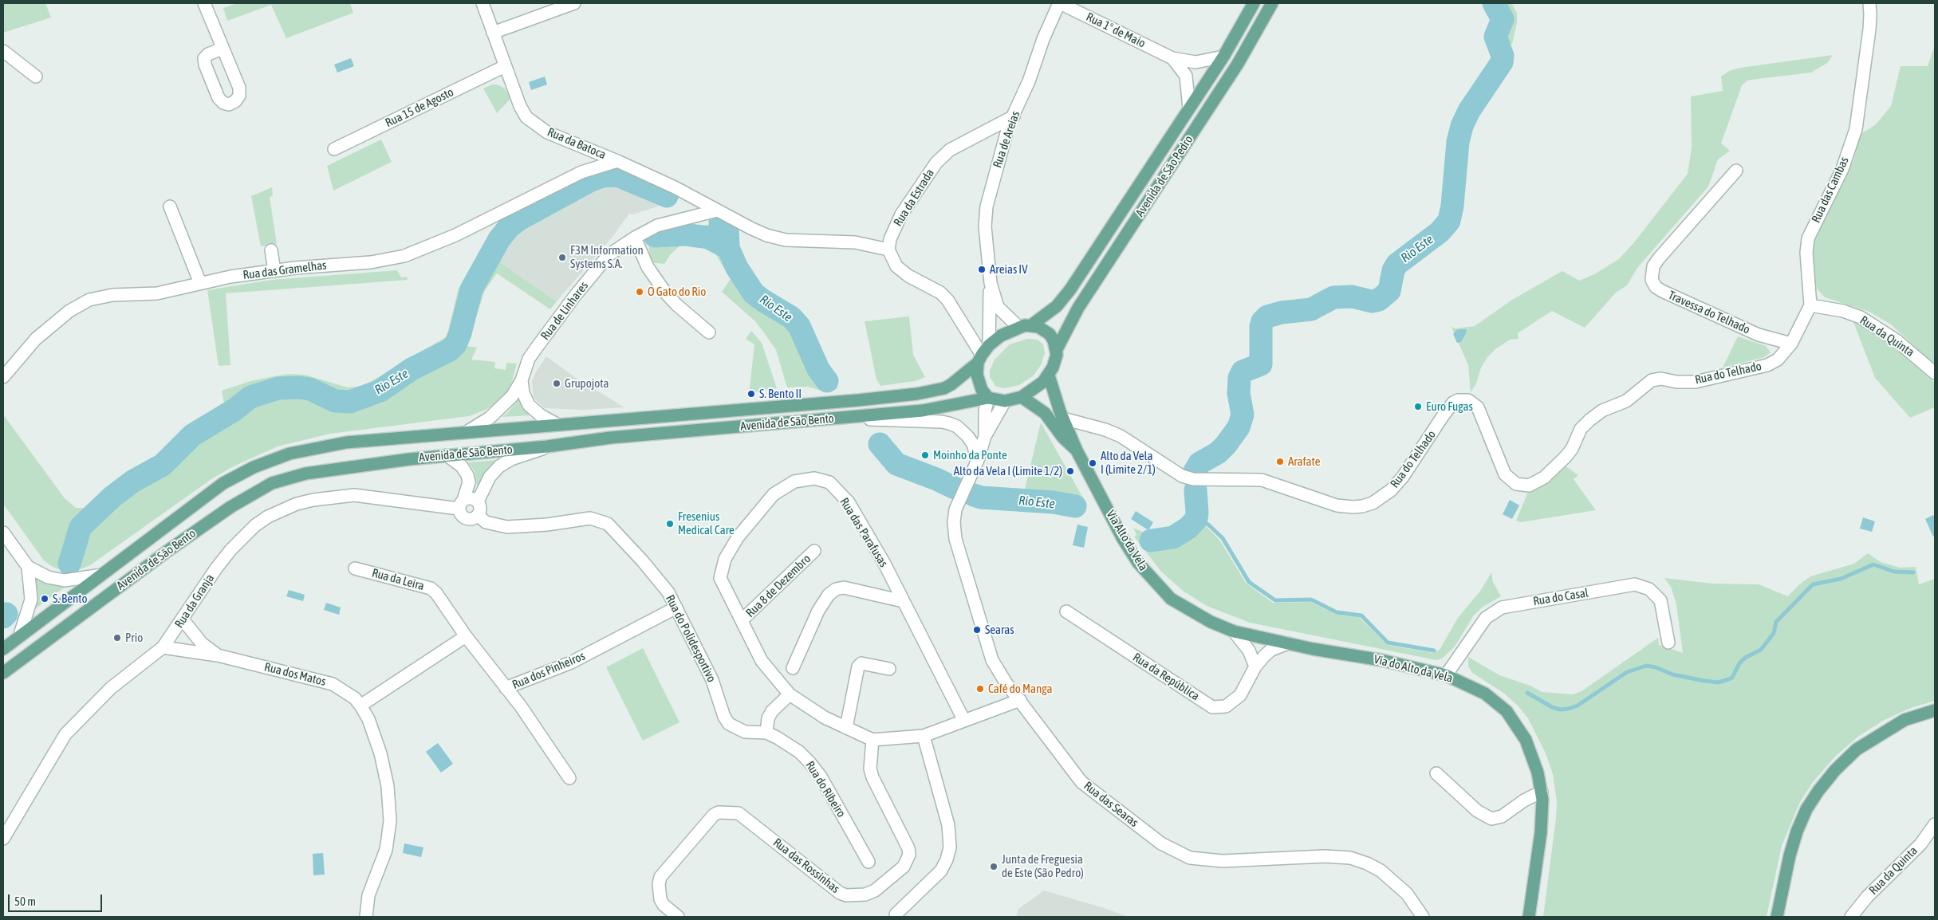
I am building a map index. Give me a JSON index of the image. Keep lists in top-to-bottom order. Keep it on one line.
{"streets":{"main road":["Avenida de São Pedro","Avenida de São Bento","Via Alto da Vela","Via do Alto da Vela"],"street":["Rua 1º de Maio","Rua 15 de Agosto","Rua de Areias","Rua da Batoca","Rua das Cambas","Rua da Estrada","Rua das Gramelhas","Rua de Linhares","Travessa do Telhado","Rua da Quinta","Rua do Telhado","Rua das Parafusas","Rua da Leira","Rua 8 de Dezembro","Rua do Casal","Rua da Granja","Rua do Polidesportivo","Rua dos Pinheiros","Rua dos Matos","Rua da República","Rua do Ribeiro","Rua das Searas","Rua das Rossinhas"]},"crossings":[["Rua 1º de Maio","Rua de Areias"],["Rua 1º de Maio","Avenida de São Pedro"],["Rua 15 de Agosto","Rua da Batoca"],["Rua de Areias","Avenida de São Pedro"],["Rua de Areias","Rua da Estrada"],["Rua de Areias","Avenida de São Bento"],["Rua de Areias","Via Alto da Vela"],["Rua de Areias","Rua das Searas"],["Rua da Batoca","Rua das Gramelhas"],["Rua da Batoca","Rua de Linhares"],["Avenida de São Pedro","Avenida de São Bento"],["Avenida de São Pedro","Via Alto da Vela"],["Avenida de São Pedro","Rua das Searas"],["Rua das Cambas","Rua da Quinta"],["Rua das Cambas","Rua do Telhado"],["Rua de Linhares","Avenida de São Bento"],["Travessa do Telhado","Rua do Telhado"],["Rua da Quinta","Rua do Telhado"],["Rua do Telhado","Via Alto da Vela"],["Avenida de São Bento","Via Alto da Vela"],["Avenida de São Bento","Rua das Searas"],["Rua das Parafusas","Rua 8 de Dezembro"],["Rua das Parafusas","Rua das Rossinhas"],["Via Alto da Vela","Via do Alto da Vela"],["Via Alto da Vela","Rua da República"],["Via Alto da Vela","Rua das Searas"],["Rua da Leira","Rua dos Pinheiros"],["Rua do Casal","Via do Alto da Vela"],["Rua da Granja","Rua do Polidesportivo"],["Rua da Granja","Rua dos Matos"],["Rua do Polidesportivo","Rua dos Pinheiros"],["Rua do Polidesportivo","Rua do Ribeiro"],["Via do Alto da Vela","Rua da República"]],"water":["Rio Este"],"places":["F3M Information Systems S.A.","Areias IV","O Gato do Rio","Grupojota","S. Bento II","Euro Fugas","Moinho da Ponte","Arafate","Alto da Vela I (Limite 2/1)","Alto da Vela I (Limite 1/2)","Fresenius Medical Care","S. Bento","Searas","Prio","Café do Manga","Junta de Freguesia de Este (São Pedro)"],"scale_bar":"50 m"}
